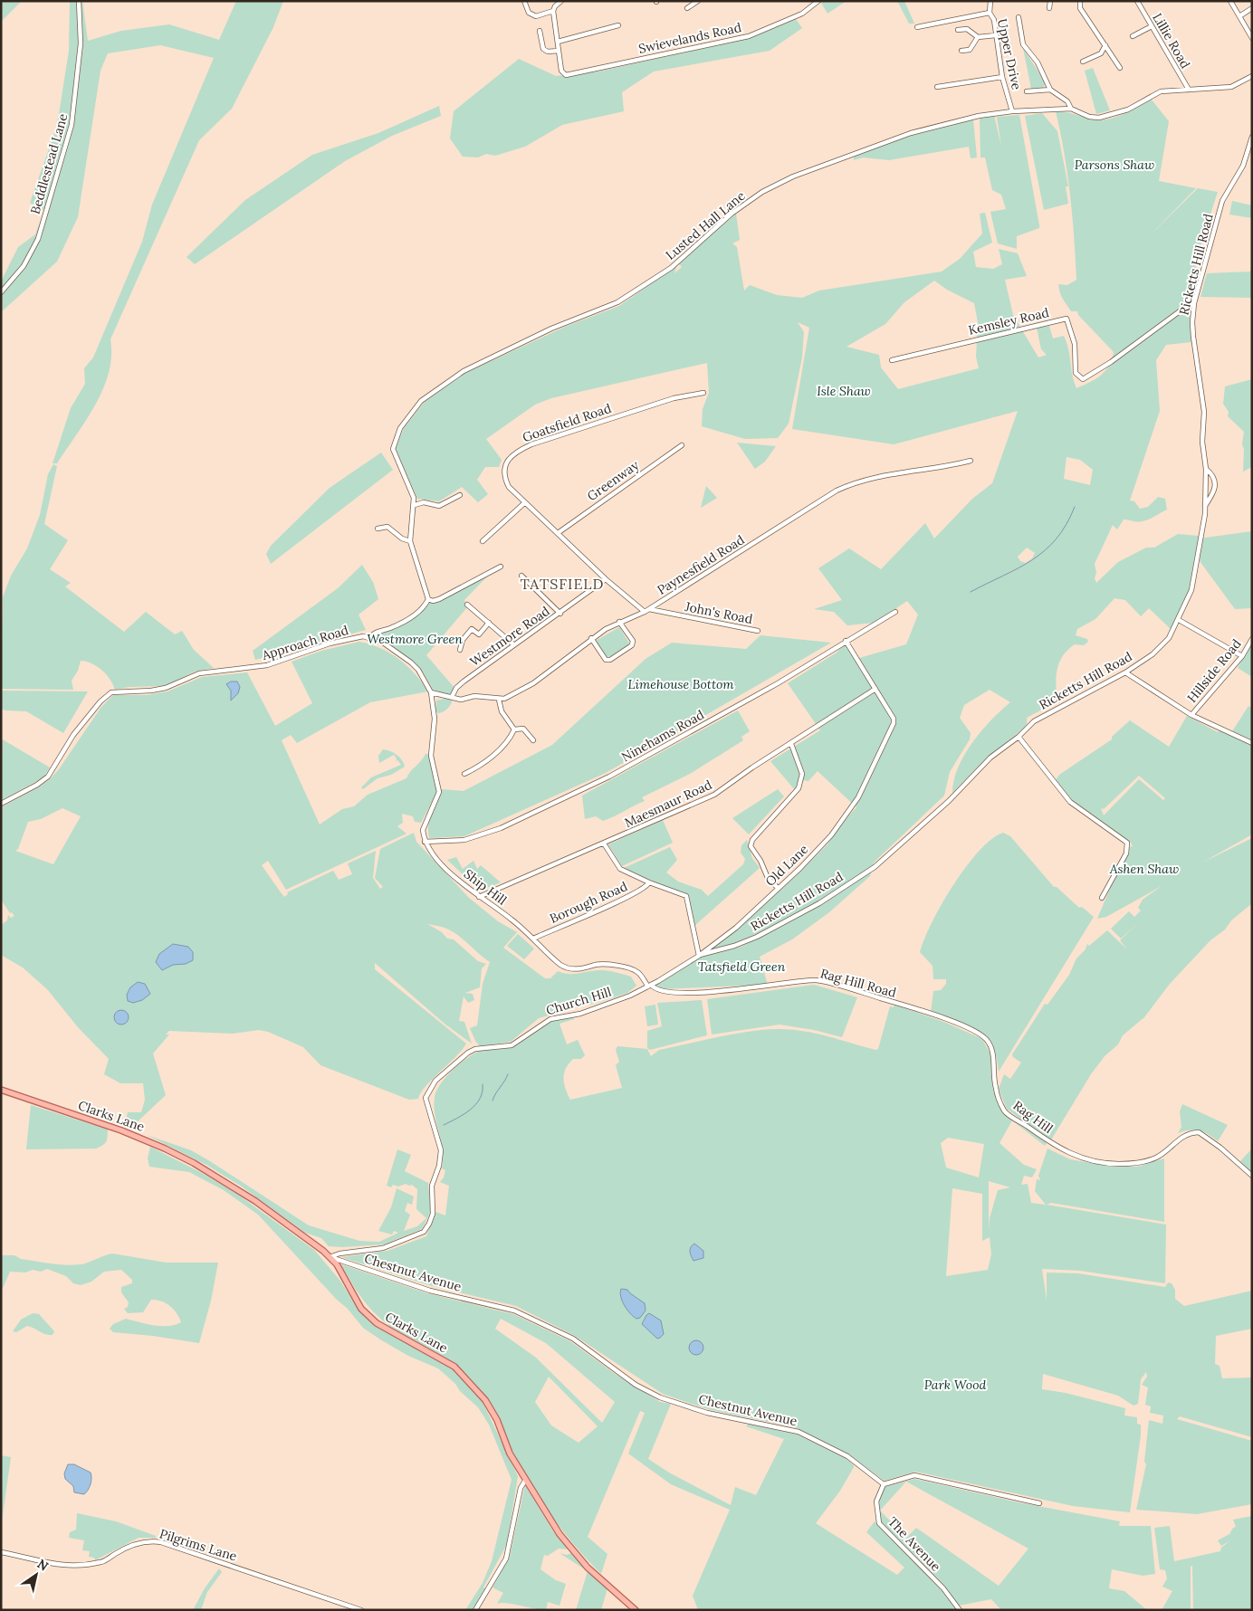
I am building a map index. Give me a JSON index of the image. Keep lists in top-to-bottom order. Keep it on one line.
{"streets":{"main road":["Clarks Lane"],"street":["Swievelands Road","Lillie Road","Upper Drive","Beddlestead Lane","Lusted Hall Lane","Ricketts Hill Road","Kemsley Road","Goatsfield Road","Greenway","Paynesfield Road","John's Road","Westmore Road","Approach Road","Hillside Road","Ninehams Road","Maesmaur Road","Old Lane","Ship Hill","Borough Road","Rag Hill Road","Church Hill","Rag Hill","Chestnut Avenue","The Avenue","Pilgrims Lane"]},"crossings":[["Lillie Road","Lusted Hall Lane"],["Upper Drive","Lusted Hall Lane"],["Ricketts Hill Road","Kemsley Road"],["Ricketts Hill Road","Old Lane"],["Goatsfield Road","Greenway"],["Goatsfield Road","Paynesfield Road"],["Goatsfield Road","Westmore Road"],["Paynesfield Road","John's Road"],["Ninehams Road","Ship Hill"],["Maesmaur Road","Old Lane"],["Maesmaur Road","Ship Hill"],["Old Lane","Ship Hill"],["Old Lane","Rag Hill Road"],["Old Lane","Church Hill"],["Ship Hill","Borough Road"],["Ship Hill","Rag Hill Road"],["Ship Hill","Church Hill"],["Rag Hill Road","Church Hill"],["Rag Hill Road","Rag Hill"],["Church Hill","Clarks Lane"],["Church Hill","Chestnut Avenue"],["Clarks Lane","Chestnut Avenue"],["Chestnut Avenue","The Avenue"]],"districts":["TATSFIELD"],"parks":["Parsons Shaw","Isle Shaw","Westmore Green","Limehouse Bottom","Ashen Shaw","Tatsfield Green","Park Wood"],"north":"top right"}
